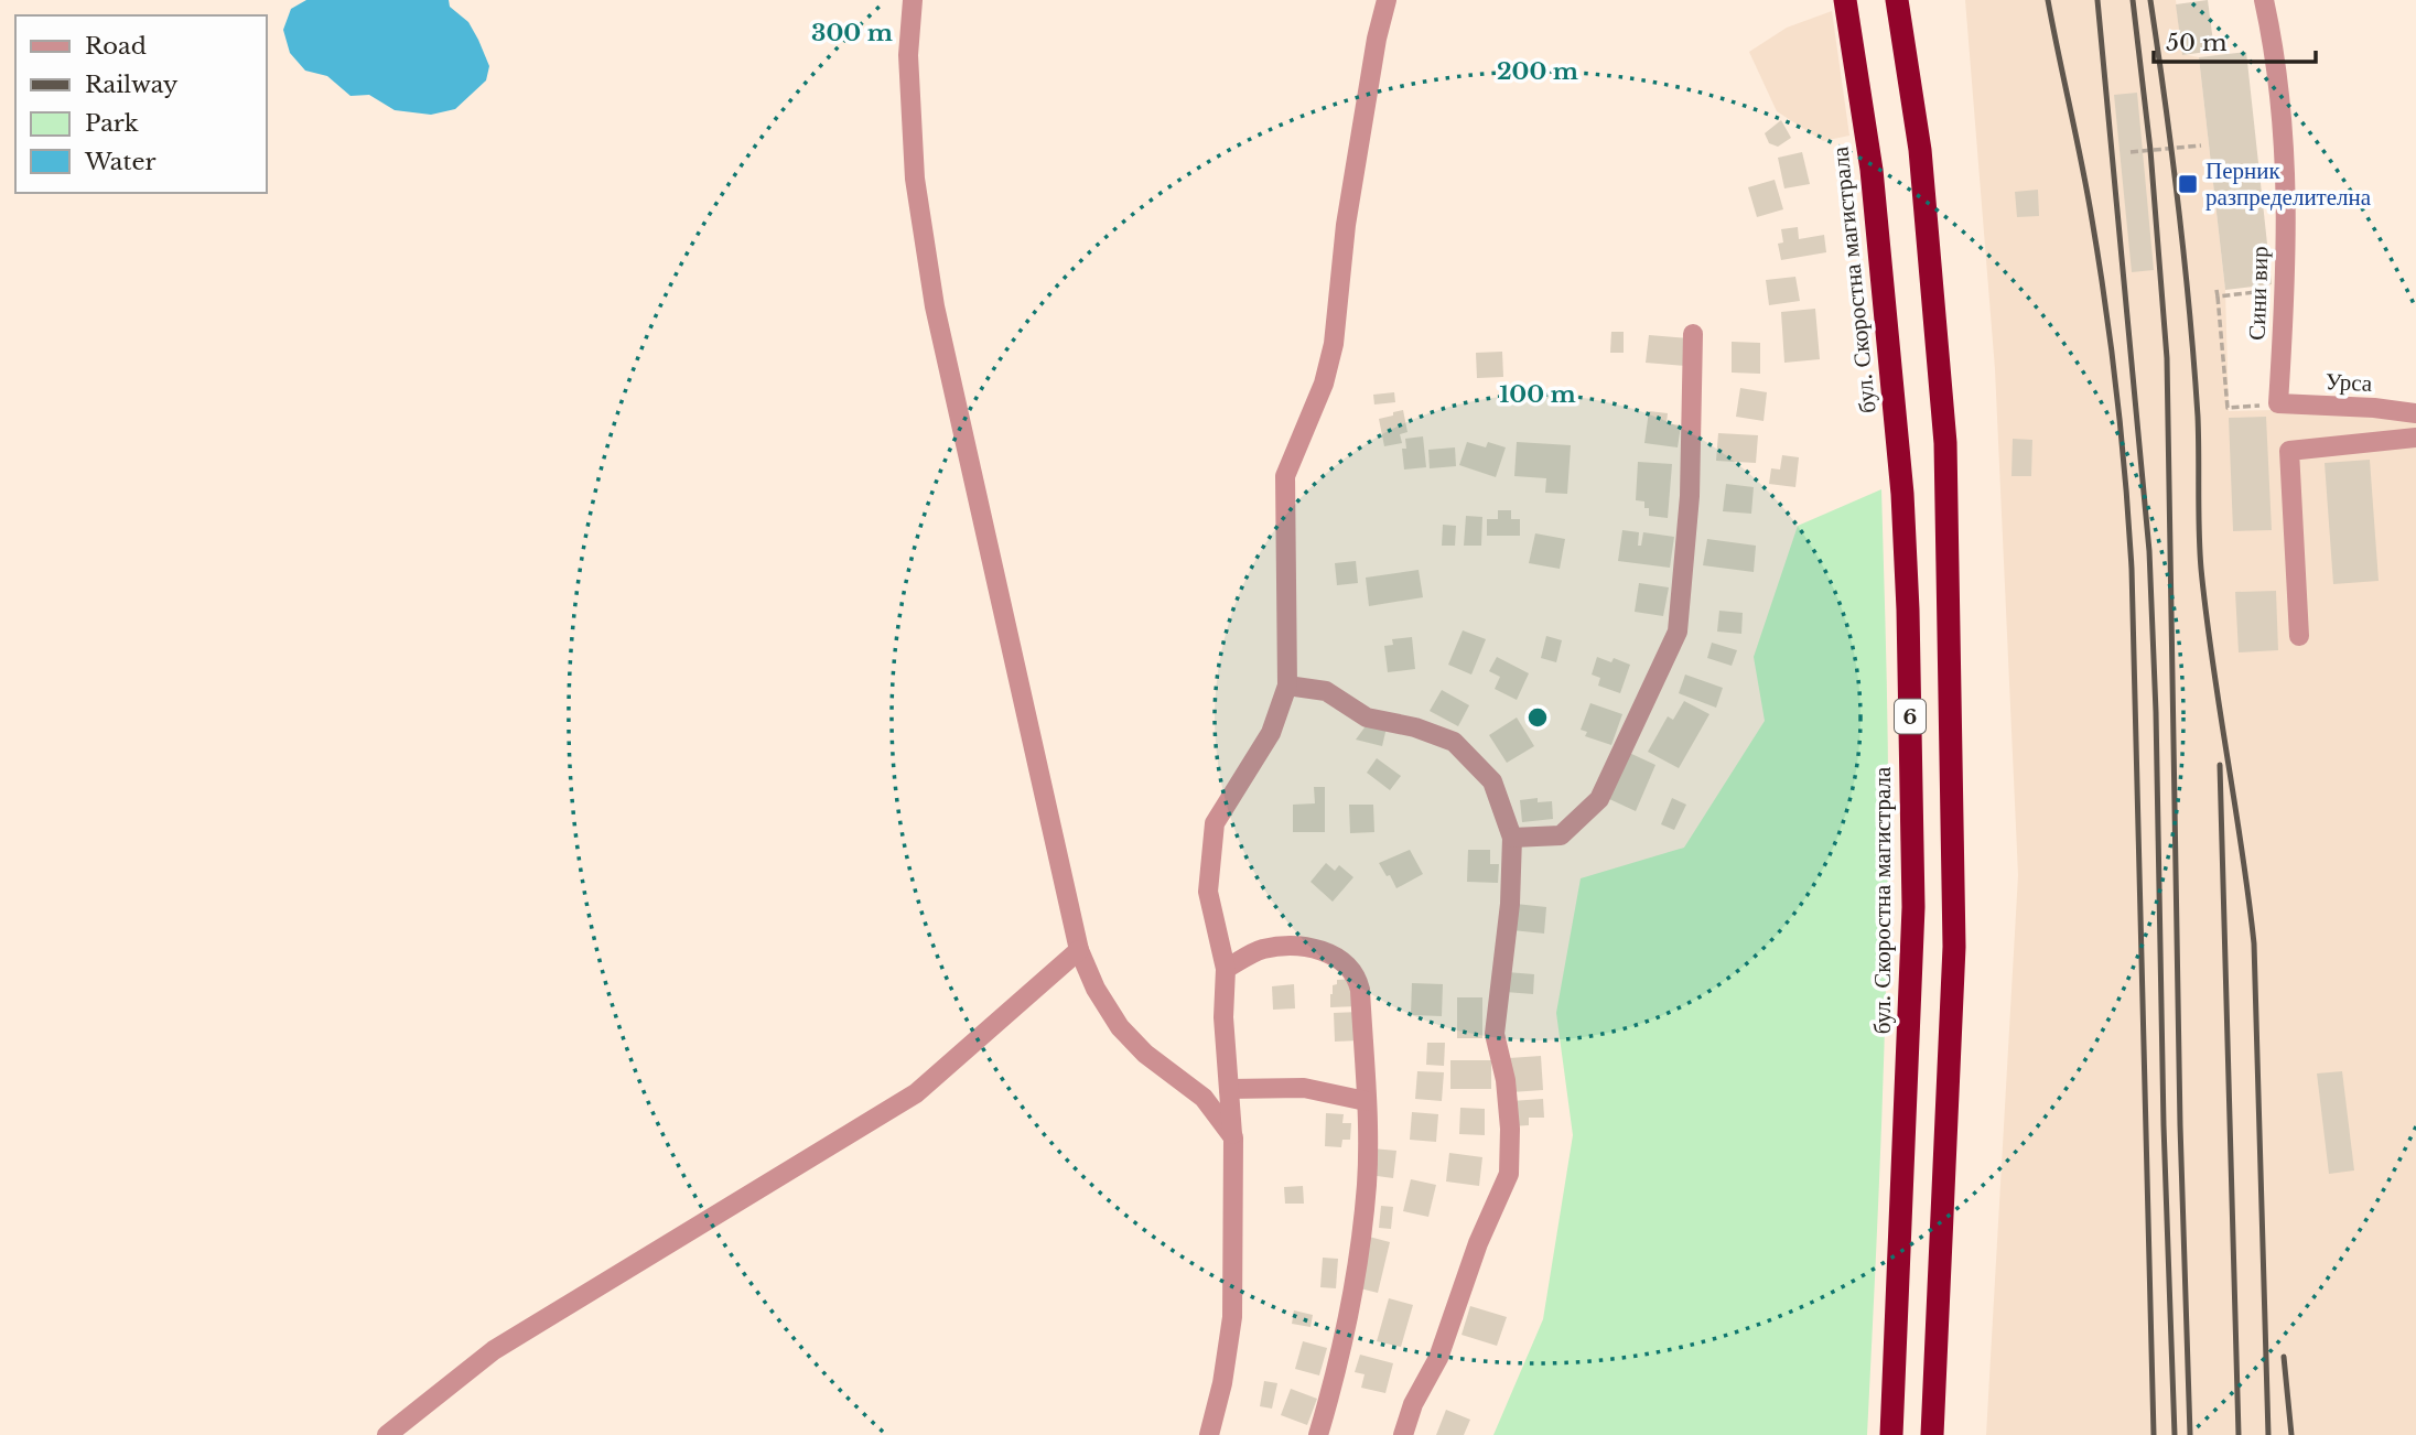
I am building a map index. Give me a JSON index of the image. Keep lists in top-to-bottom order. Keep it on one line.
{"streets":{"highway":["бул. Скоростна магистрала","6"],"street":["Сини вир","Урса"]},"crossings":[["Сини вир","Урса"]],"places":{"transit":["Перник разпределителна"]},"legend":["Road","Railway","Park","Water"],"scale_bar":"50 m","rings":["300 m","200 m","100 m"]}
